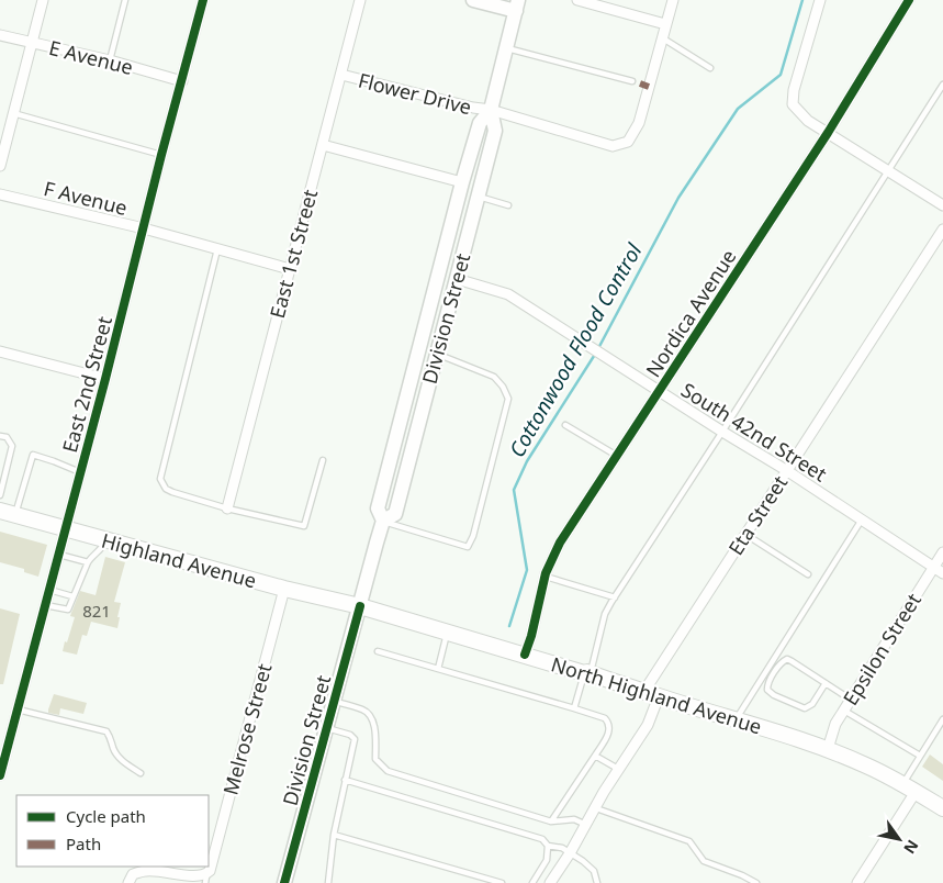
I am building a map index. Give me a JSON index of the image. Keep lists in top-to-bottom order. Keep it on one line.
{"streets":{"main road":["Division Street","Highland Avenue","North Highland Avenue"],"street":["E Avenue","Flower Drive","F Avenue","East 1st Street","Nordica Avenue","East 2nd Street","South 42nd Street","Eta Street","Epsilon Street","Melrose Street"]},"crossings":[["E Avenue","East 2nd Street"],["Flower Drive","East 1st Street"],["Flower Drive","Division Street"],["F Avenue","East 1st Street"],["F Avenue","East 2nd Street"],["Nordica Avenue","South 42nd Street"],["Nordica Avenue","North Highland Avenue"],["Division Street","South 42nd Street"],["Division Street","Highland Avenue"],["Division Street","North Highland Avenue"],["East 2nd Street","Highland Avenue"],["South 42nd Street","Eta Street"],["South 42nd Street","Epsilon Street"],["Eta Street","North Highland Avenue"],["Highland Avenue","North Highland Avenue"],["Highland Avenue","Melrose Street"],["Epsilon Street","North Highland Avenue"]],"water":["Cottonwood Flood Control"],"house_numbers":["821"],"legend":["Cycle path","Path"],"north":"bottom right"}
